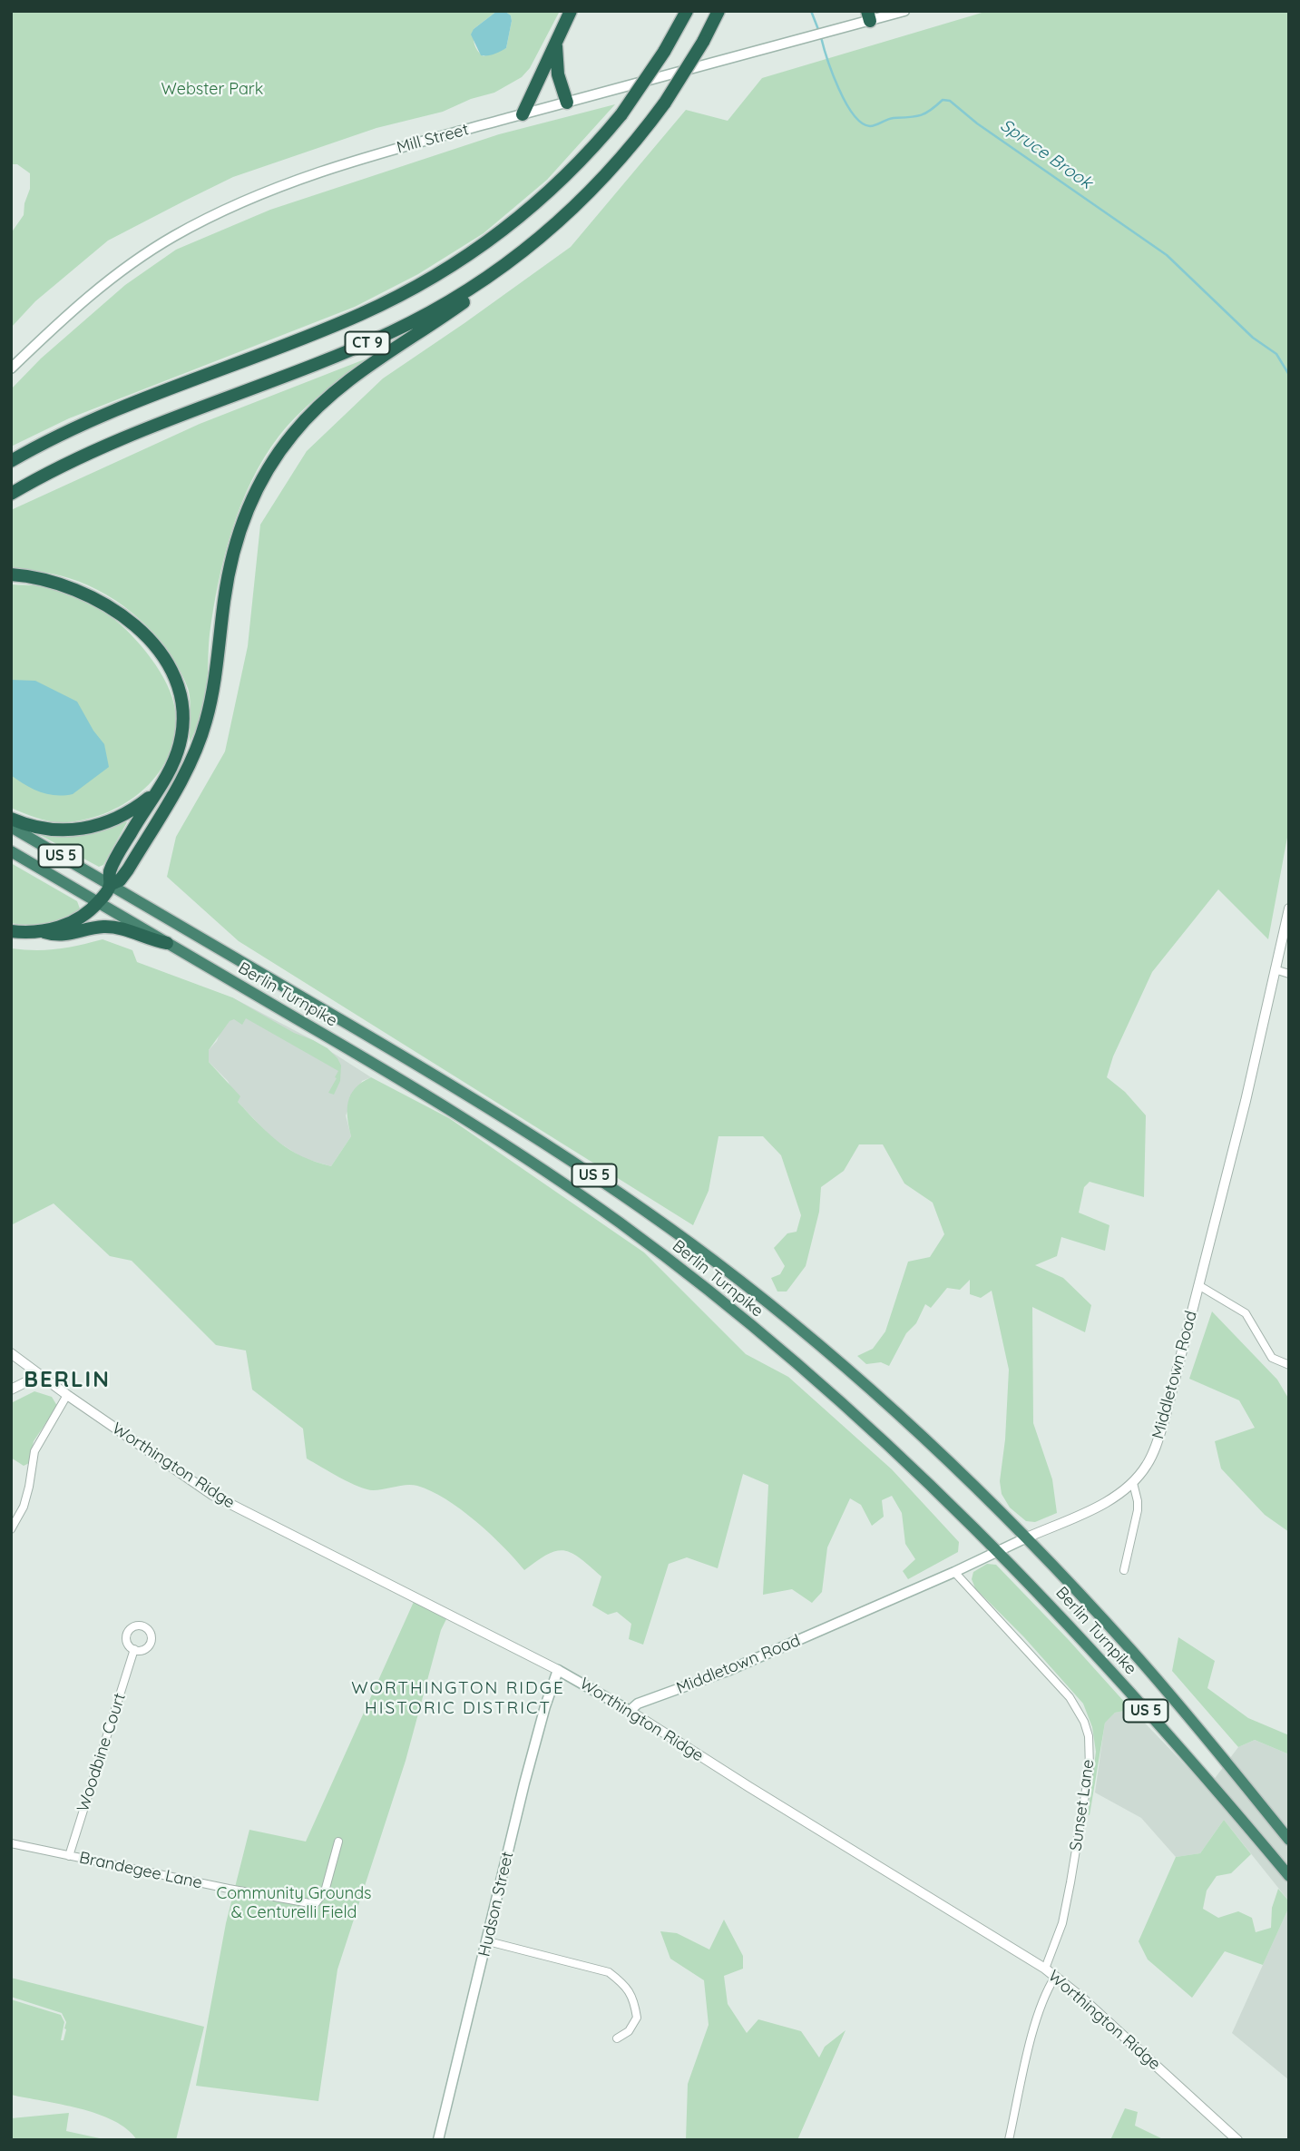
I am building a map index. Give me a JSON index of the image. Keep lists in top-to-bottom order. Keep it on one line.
{"streets":{"highway":["CT 9","US 5","Berlin Turnpike"],"main road":["Mill Street","Middletown Road","Worthington Ridge","Hudson Street"],"street":["Woodbine Court","Sunset Lane","Brandegee Lane"]},"crossings":[["Berlin Turnpike","Middletown Road"],["Middletown Road","Worthington Ridge"],["Middletown Road","Sunset Lane"],["Worthington Ridge","Sunset Lane"],["Worthington Ridge","Hudson Street"],["Woodbine Court","Brandegee Lane"]],"districts":["BERLIN","WORTHINGTON RIDGE HISTORIC DISTRICT"],"water":["Spruce Brook"],"parks":["Webster Park","Community Grounds & Centurelli Field"]}
